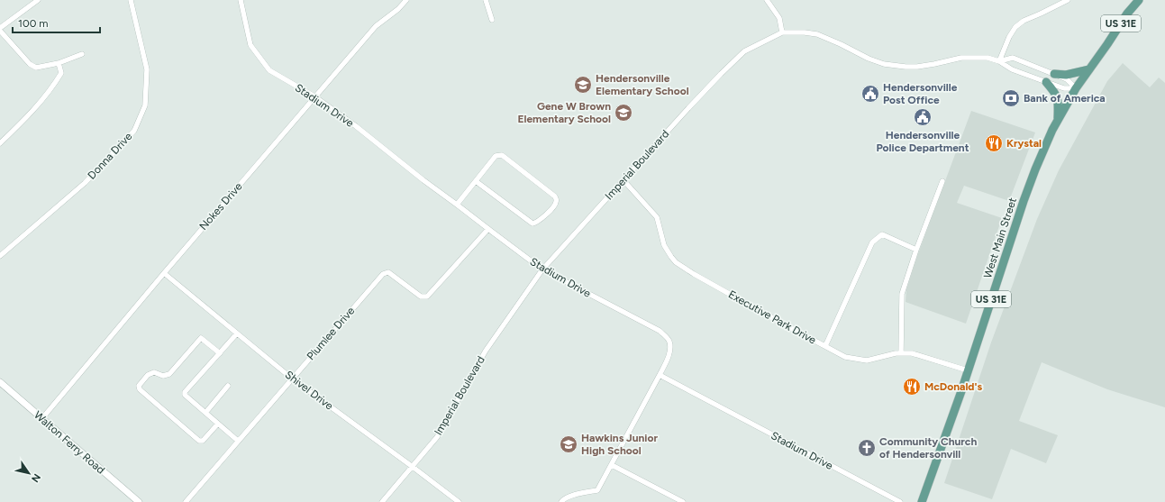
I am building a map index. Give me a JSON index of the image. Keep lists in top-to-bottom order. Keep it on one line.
{"streets":{"main road":["US 31E","West Main Street"],"street":["Stadium Drive","Donna Drive","Imperial Boulevard","Nokes Drive","Executive Park Drive","Plumlee Drive","Shivel Drive","Walton Ferry Road"]},"crossings":[["Stadium Drive","Imperial Boulevard"],["Stadium Drive","Nokes Drive"],["Stadium Drive","Plumlee Drive"],["Imperial Boulevard","West Main Street"],["Imperial Boulevard","Executive Park Drive"],["Imperial Boulevard","Shivel Drive"],["Nokes Drive","Shivel Drive"],["Nokes Drive","Walton Ferry Road"],["West Main Street","Executive Park Drive"],["Plumlee Drive","Shivel Drive"]],"places":{"school or university":["Hendersonville Elementary School","Gene W Brown Elementary School","Hawkins Junior High School"],"public building":["Hendersonville Post Office","Hendersonville Police Department"],"bank":["Bank of America"],"restaurant":["Krystal","McDonald's"],"church":["Community Church of Hendersonvill"]},"scale_bar":"100 m","north":"bottom right"}
